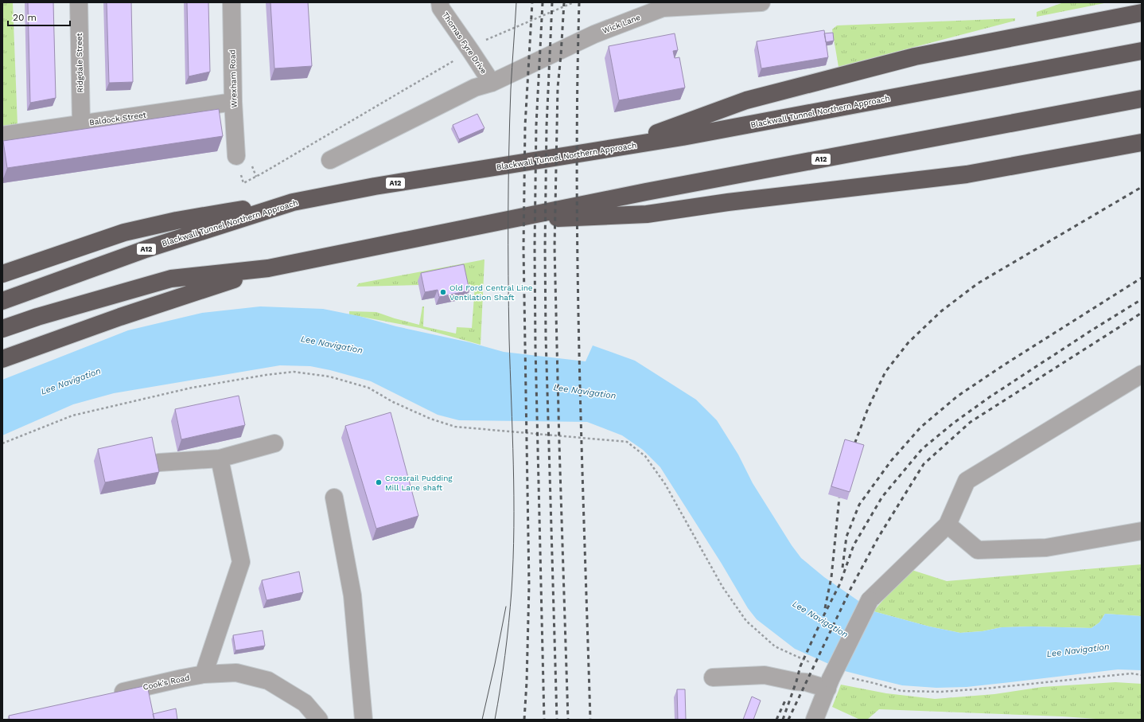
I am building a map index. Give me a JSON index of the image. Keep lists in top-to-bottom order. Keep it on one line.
{"streets":{"highway":["Blackwall Tunnel Northern Approach","A12"],"street":["Wick Lane","Thomas Fyre Drive","Ridgdale Street","Wrexham Road","Baldock Street","Cook's Road"]},"crossings":[["Wick Lane","Thomas Fyre Drive"],["Ridgdale Street","Baldock Street"],["Wrexham Road","Baldock Street"],["Blackwall Tunnel Northern Approach","A12"]],"water":["Lee Navigation"],"places":["Old Ford Central Line Ventilation Shaft","Crossrail Pudding Mill Lane shaft"],"scale_bar":"20 m"}
